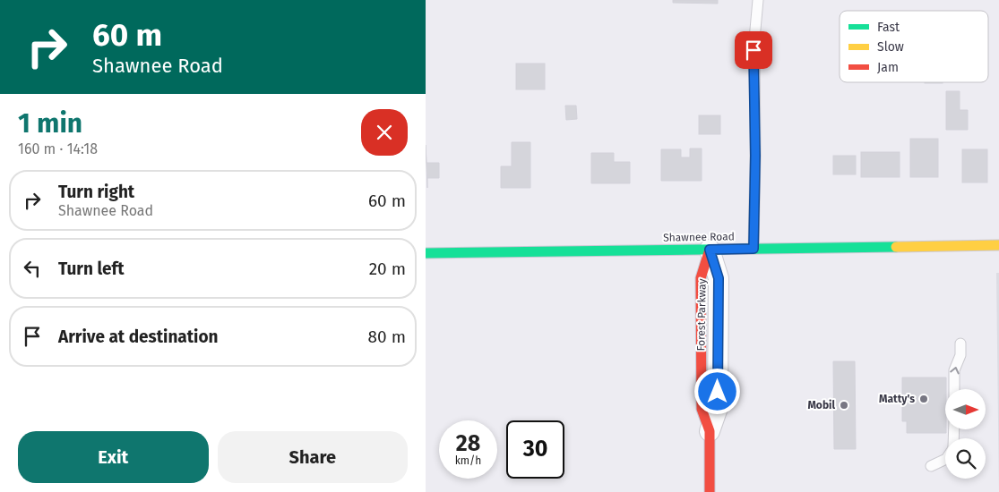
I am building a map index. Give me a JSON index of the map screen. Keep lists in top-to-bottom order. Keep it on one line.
{"streets":{"main road":["Shawnee Road","Forest Parkway"]},"crossings":[["Shawnee Road","Forest Parkway"]],"places":["Matty's","Mobil"],"legend":["Fast","Slow","Jam"],"north":"right","page":{"turn":["60 m","Shawnee Road"],"heading":["1 min","160 m · 14:18"],"list":[{"name":"Turn right","note":"Shawnee Road","value":"60 m"},{"name":"Turn left","value":"20 m"},{"name":"Arrive at destination","value":"80 m"}],"speed":"28 km/h","limit":"30","buttons":["Exit","Share"]}}
